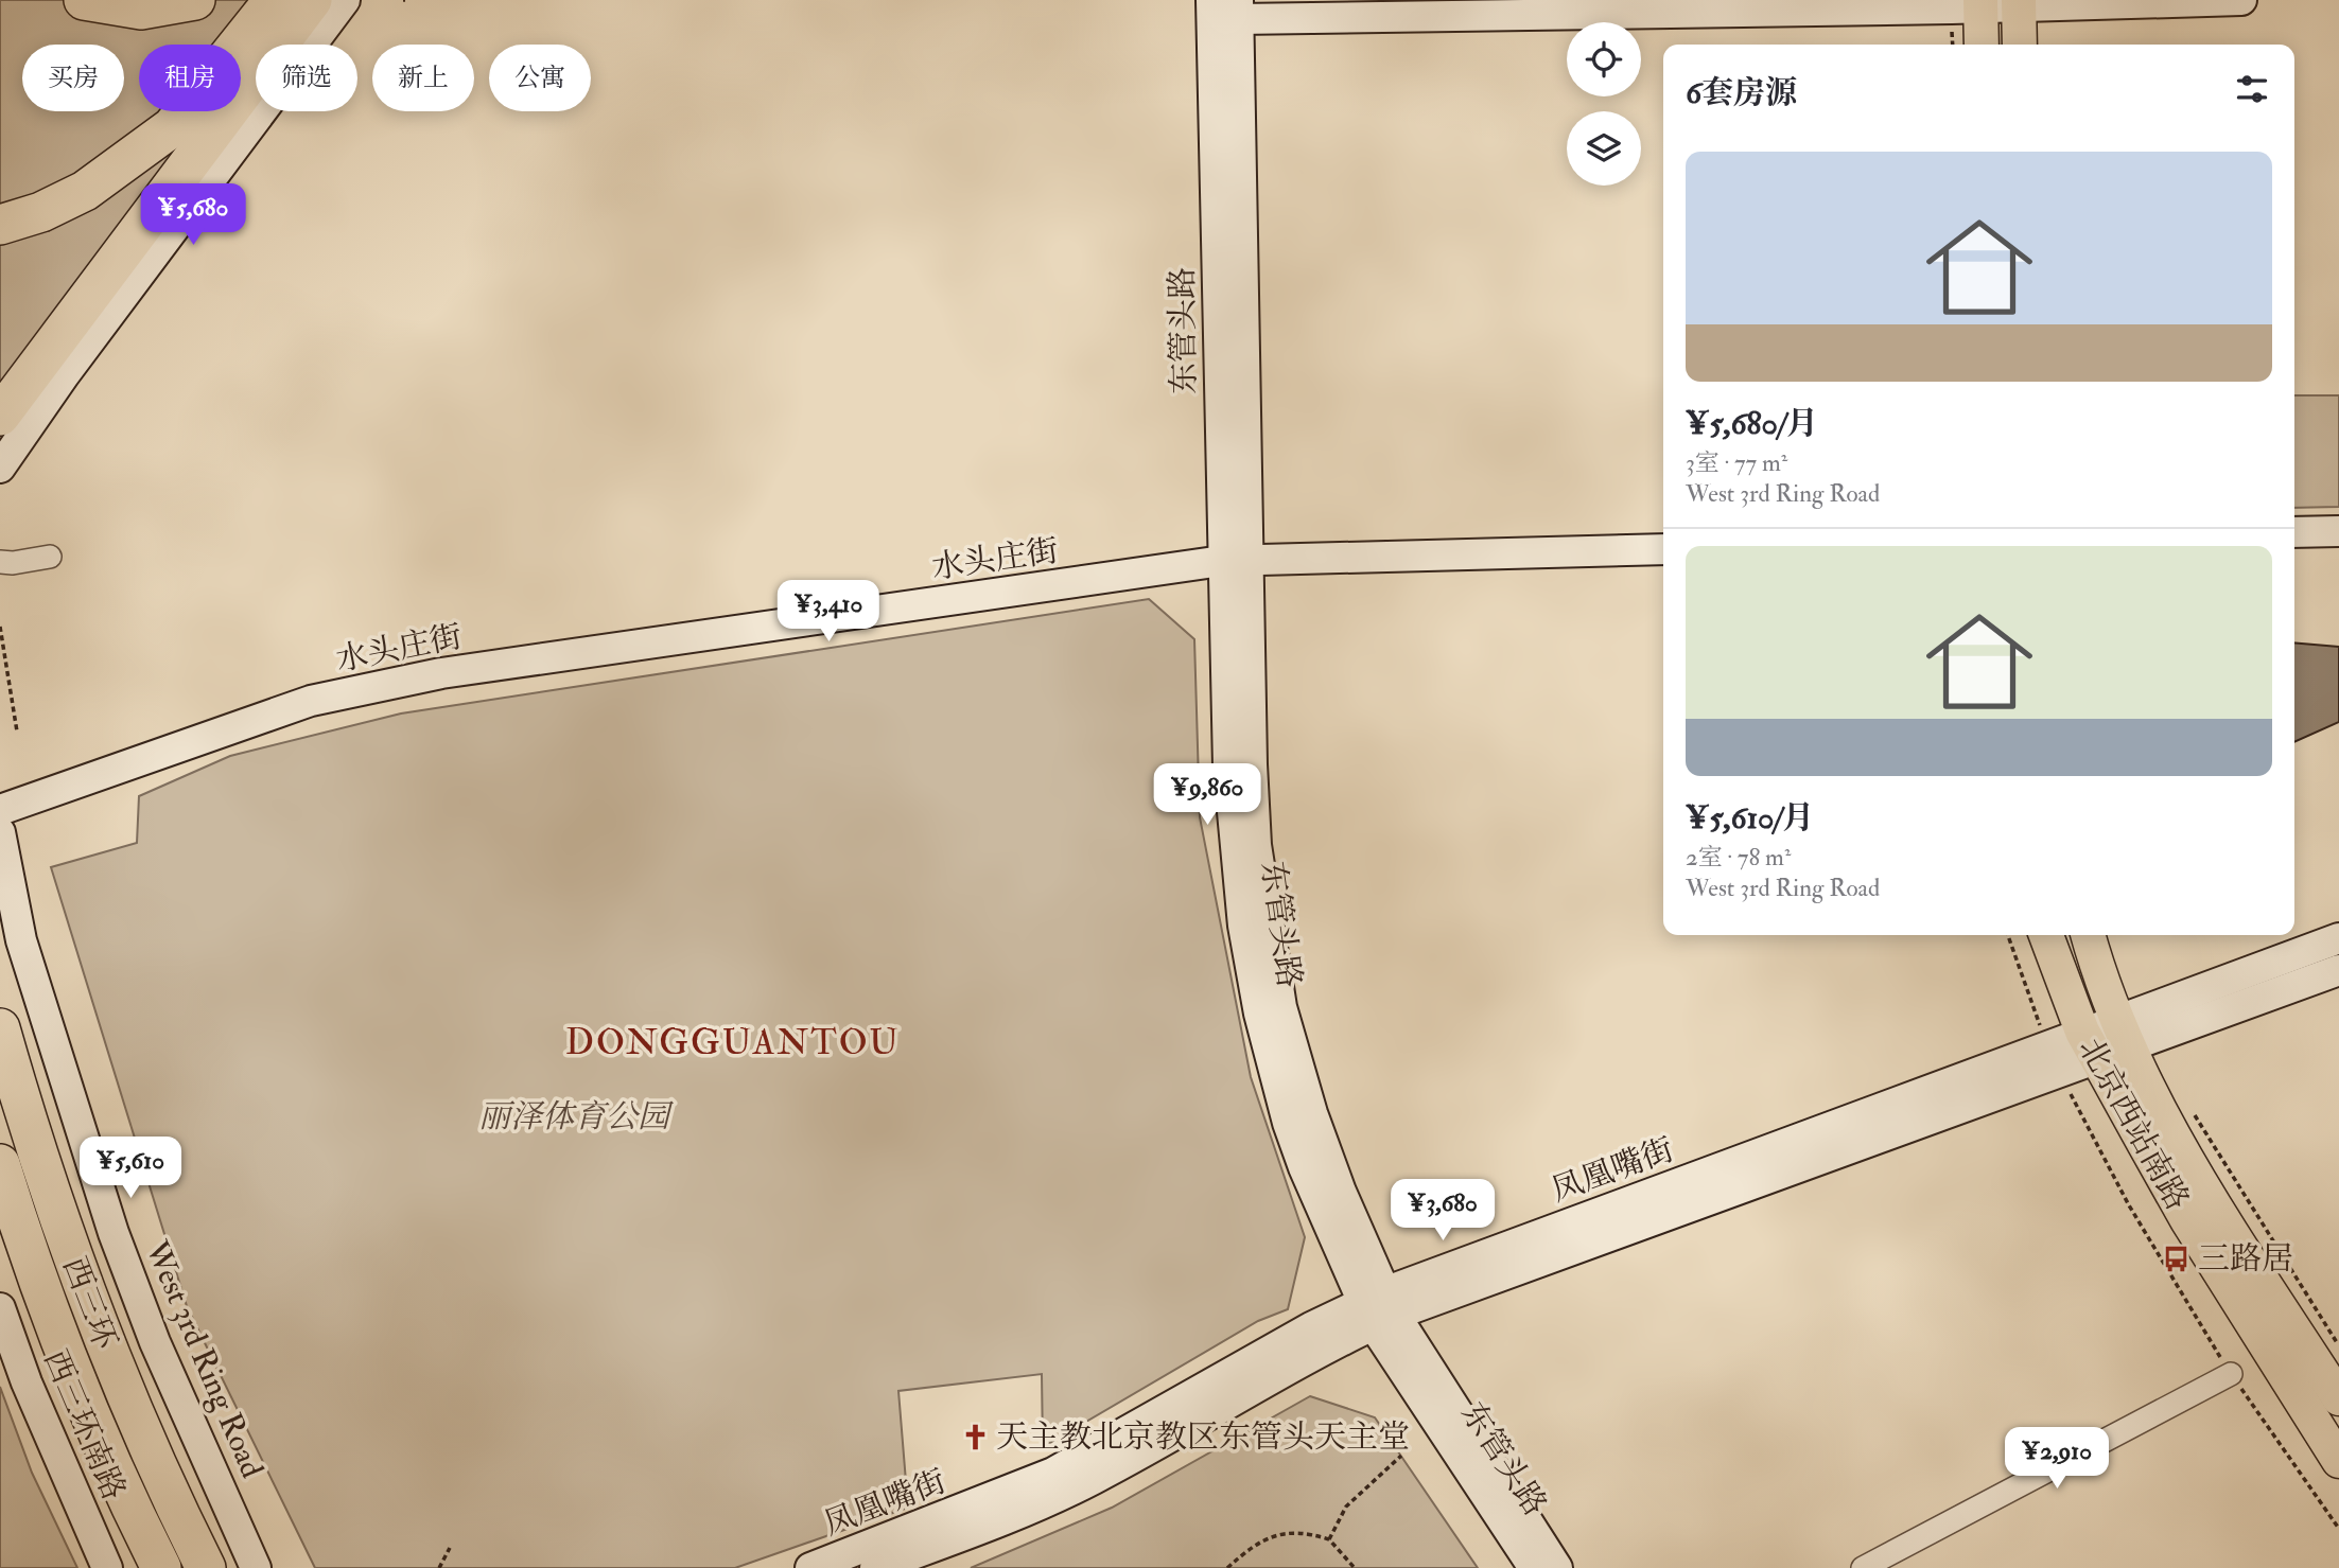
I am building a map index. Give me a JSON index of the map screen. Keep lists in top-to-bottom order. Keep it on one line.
{"streets":{"highway":["西三环"],"main road":["北京西站南路"],"street":["东管头路","水头庄街","凤凰嘴街","West 3rd Ring Road","西三环南路"]},"crossings":[["东管头路","水头庄街"],["东管头路","凤凰嘴街"],["北京西站南路","凤凰嘴街"]],"districts":["DONGGUANTOU"],"parks":["丽泽体育公园"],"places":{"bus stop":["三路居"],"church":["天主教北京教区东管头天主堂"]},"page":{"chip":["买房","租房","筛选","新上","公寓"],"heading":"6套房源","list":[{"name":"¥5,680/月","note":"3室 · 77 m² · West 3rd Ring Road"},{"name":"¥5,610/月","note":"2室 · 78 m² · West 3rd Ring Road"}],"price":["¥5,680","¥3,410","¥9,860","¥5,610","¥3,680","¥2,910"]}}
